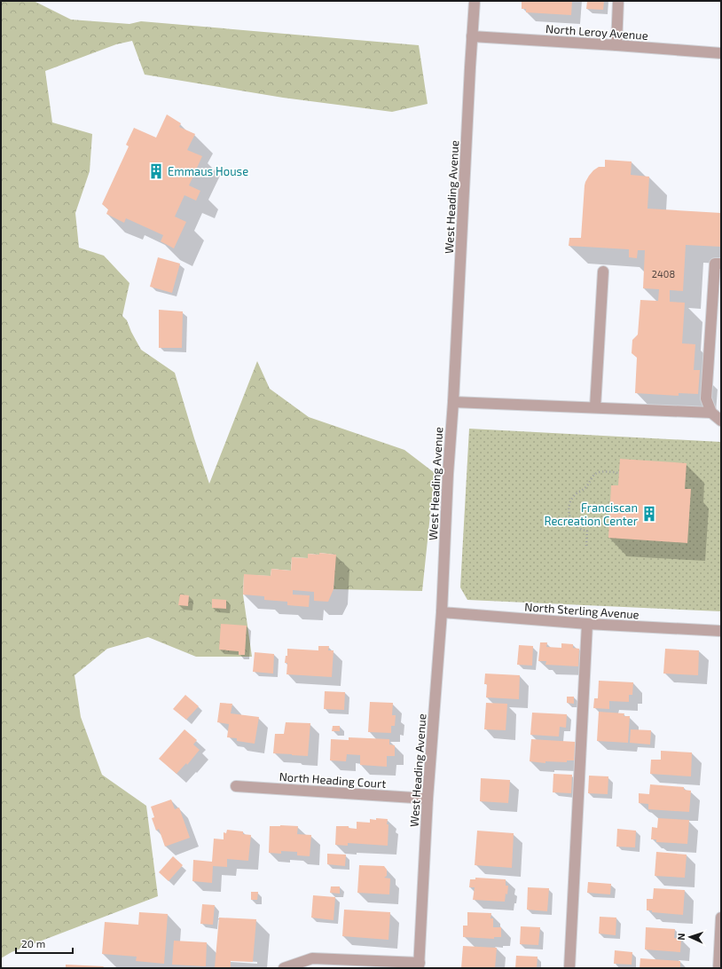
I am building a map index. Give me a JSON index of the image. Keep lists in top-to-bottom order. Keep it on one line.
{"streets":{"street":["North Leroy Avenue","West Heading Avenue","North Sterling Avenue","North Heading Court"]},"crossings":[["North Leroy Avenue","West Heading Avenue"],["West Heading Avenue","North Sterling Avenue"],["West Heading Avenue","North Heading Court"]],"places":{"building":["Emmaus House","Franciscan Recreation Center"]},"house_numbers":["2408"],"scale_bar":"20 m","north":"left"}
